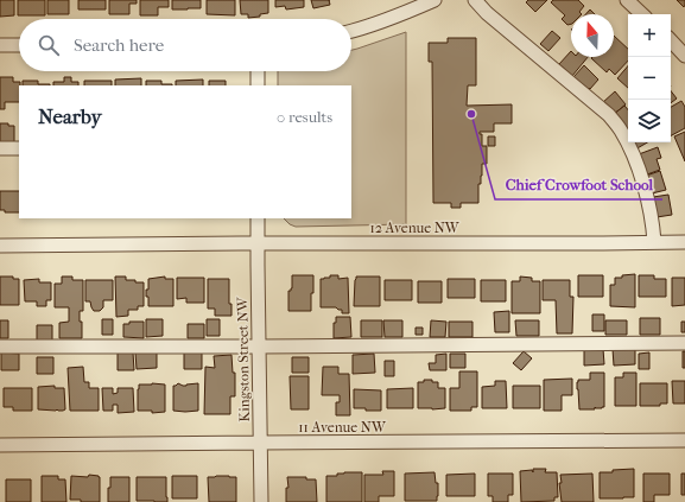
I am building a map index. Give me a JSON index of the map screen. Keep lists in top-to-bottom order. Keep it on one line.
{"streets":{"street":["12 Avenue NW","Kingston Street NW","11 Avenue NW"]},"crossings":[["12 Avenue NW","Kingston Street NW"],["Kingston Street NW","11 Avenue NW"]],"places":["Chief Crowfoot School"],"north":"top","page":{"map_buttons":["+","−"],"search":"Search here","heading":["Nearby","0 results"]}}
